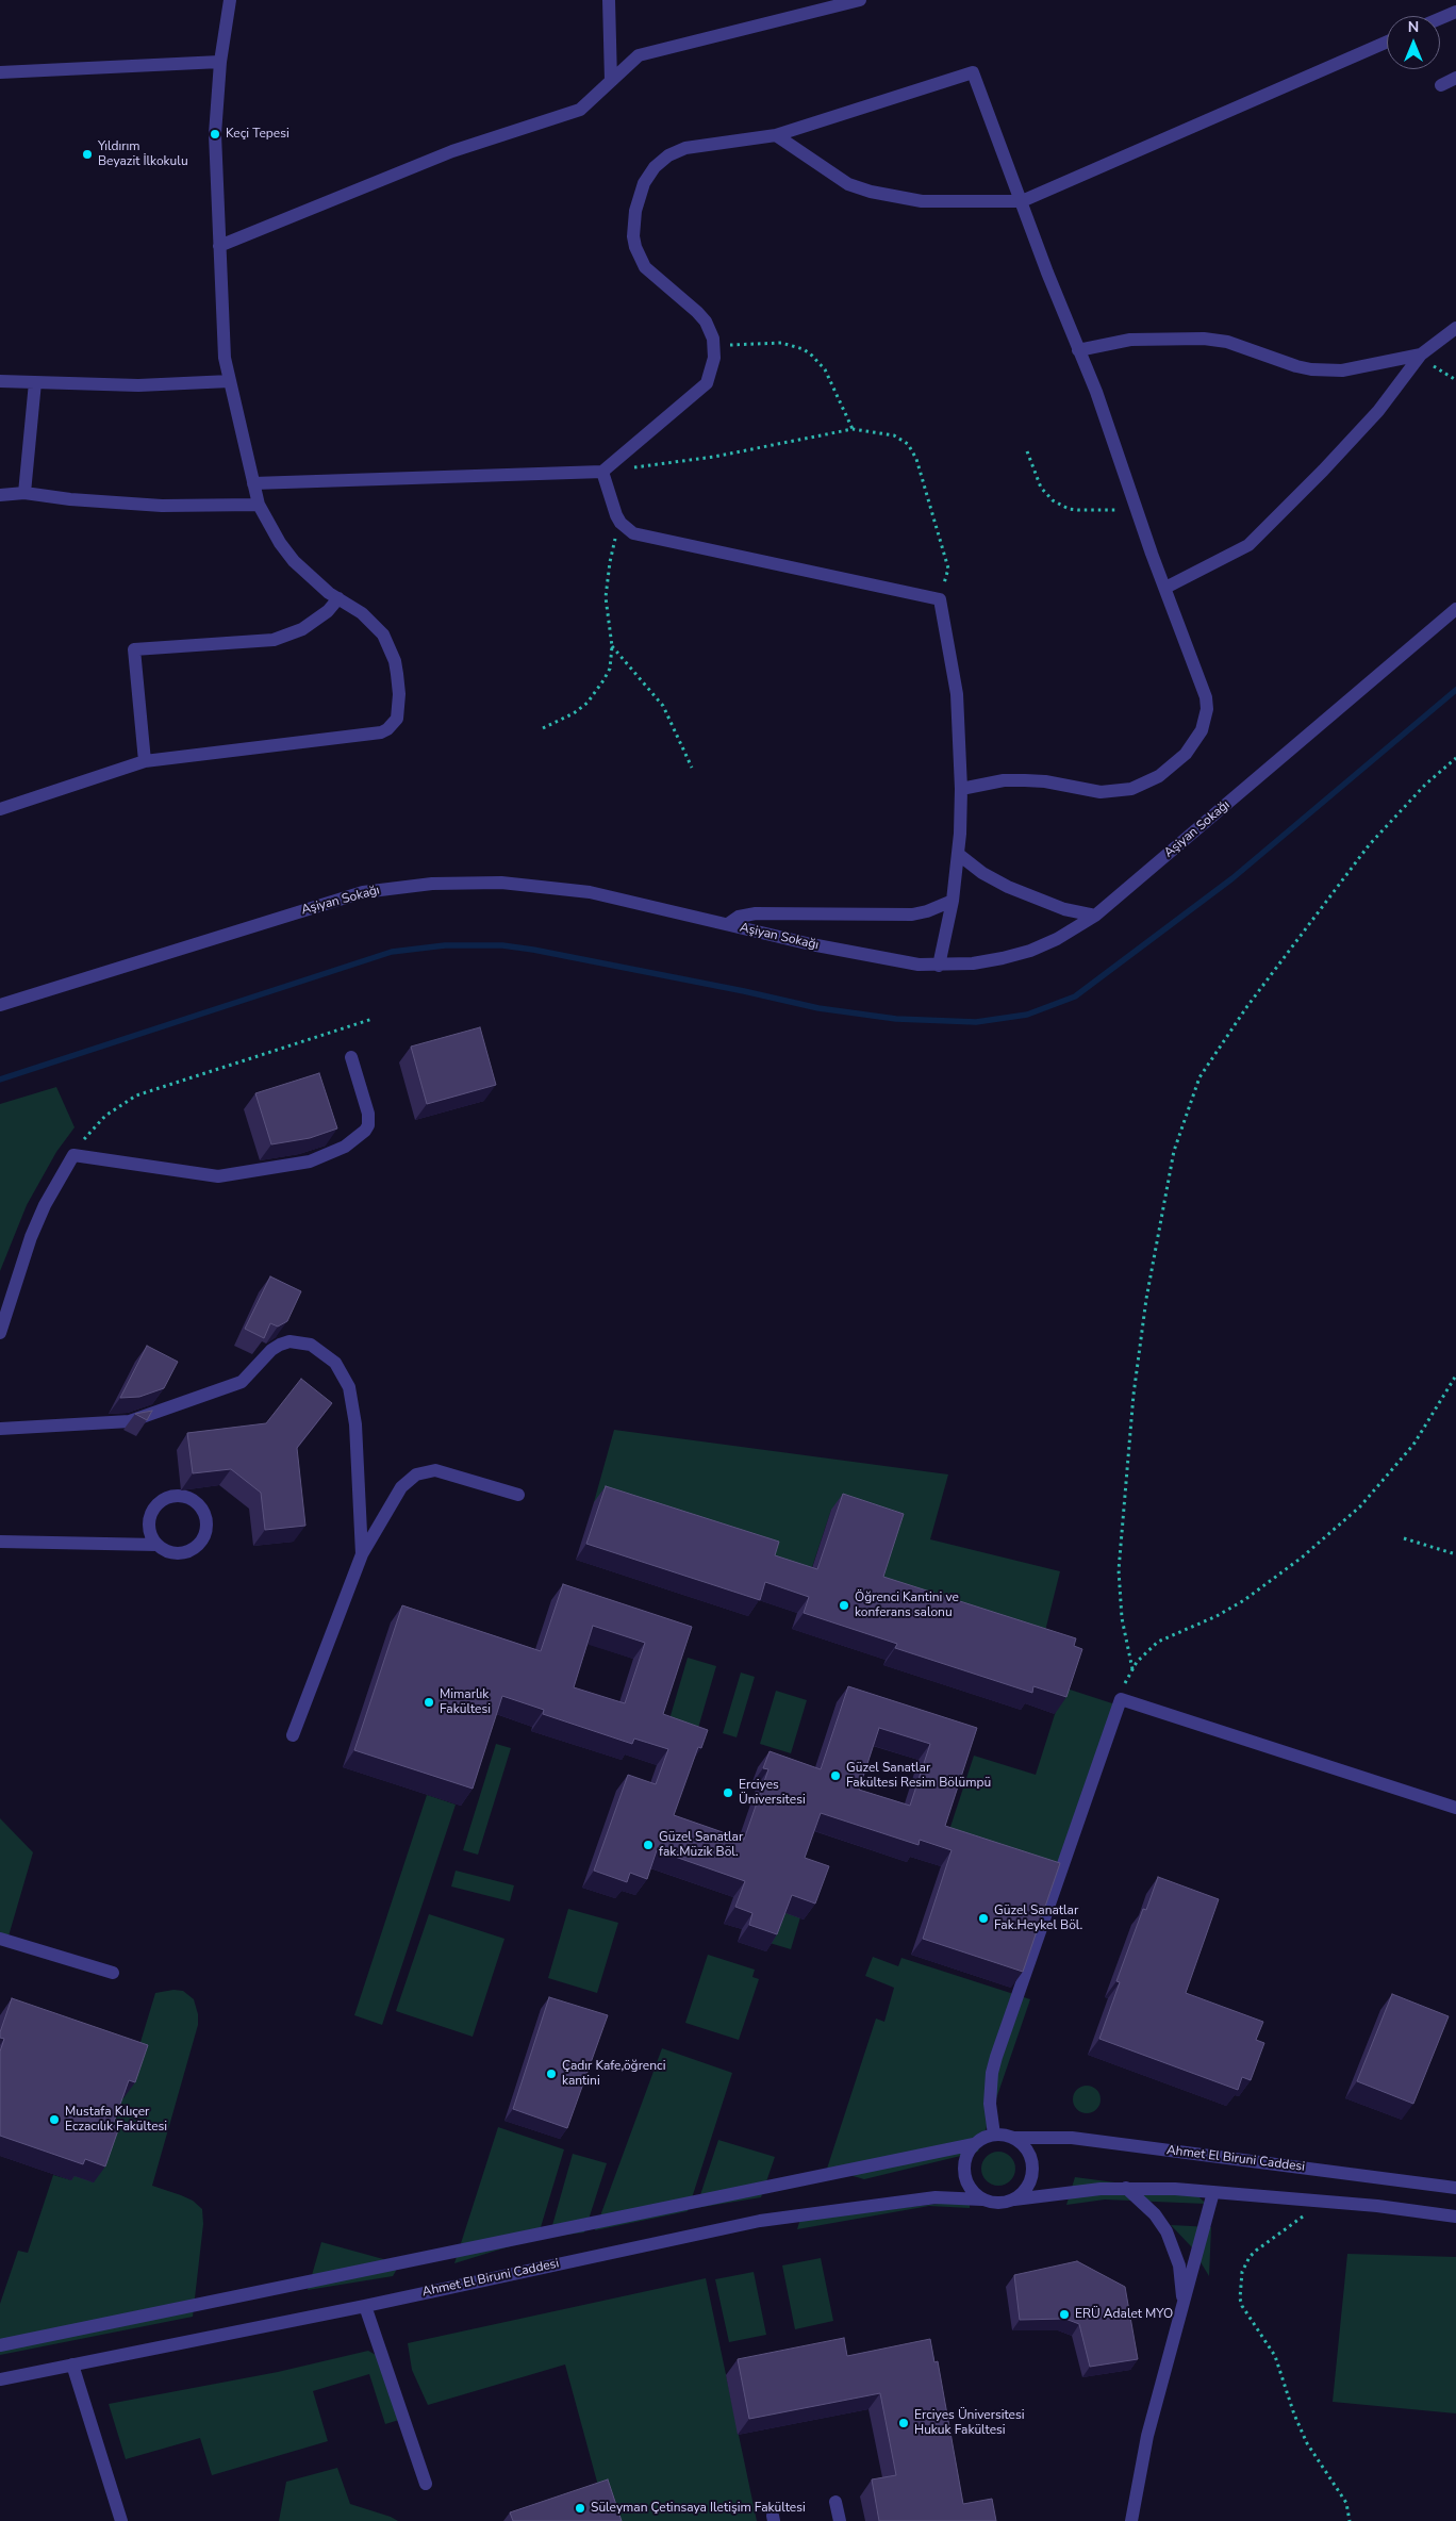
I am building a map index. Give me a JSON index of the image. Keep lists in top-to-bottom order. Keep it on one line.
{"streets":{"street":["Aşiyan Sokağı","Ahmet El Biruni Caddesi"]},"places":["Keçi Tepesi","Yıldırım Beyazit İlkokulu","Öğrenci Kantini ve konferans salonu","Mimarlık Fakültesi","Güzel Sanatlar Fakültesi Resim Bölümpü","Erciyes Üniversitesi","Güzel Sanatlar fak.Müzik Böl.","Güzel Sanatlar Fak.Heykel Böl.","Çadır Kafe,öğrenci kantini","Mustafa Kılıçer Eczacılık Fakültesi","ERÜ Adalet MYO","Erciyes Üniversitesi Hukuk Fakültesi","Süleyman Çetinsaya Iletişim Fakültesi"],"north":"top"}
